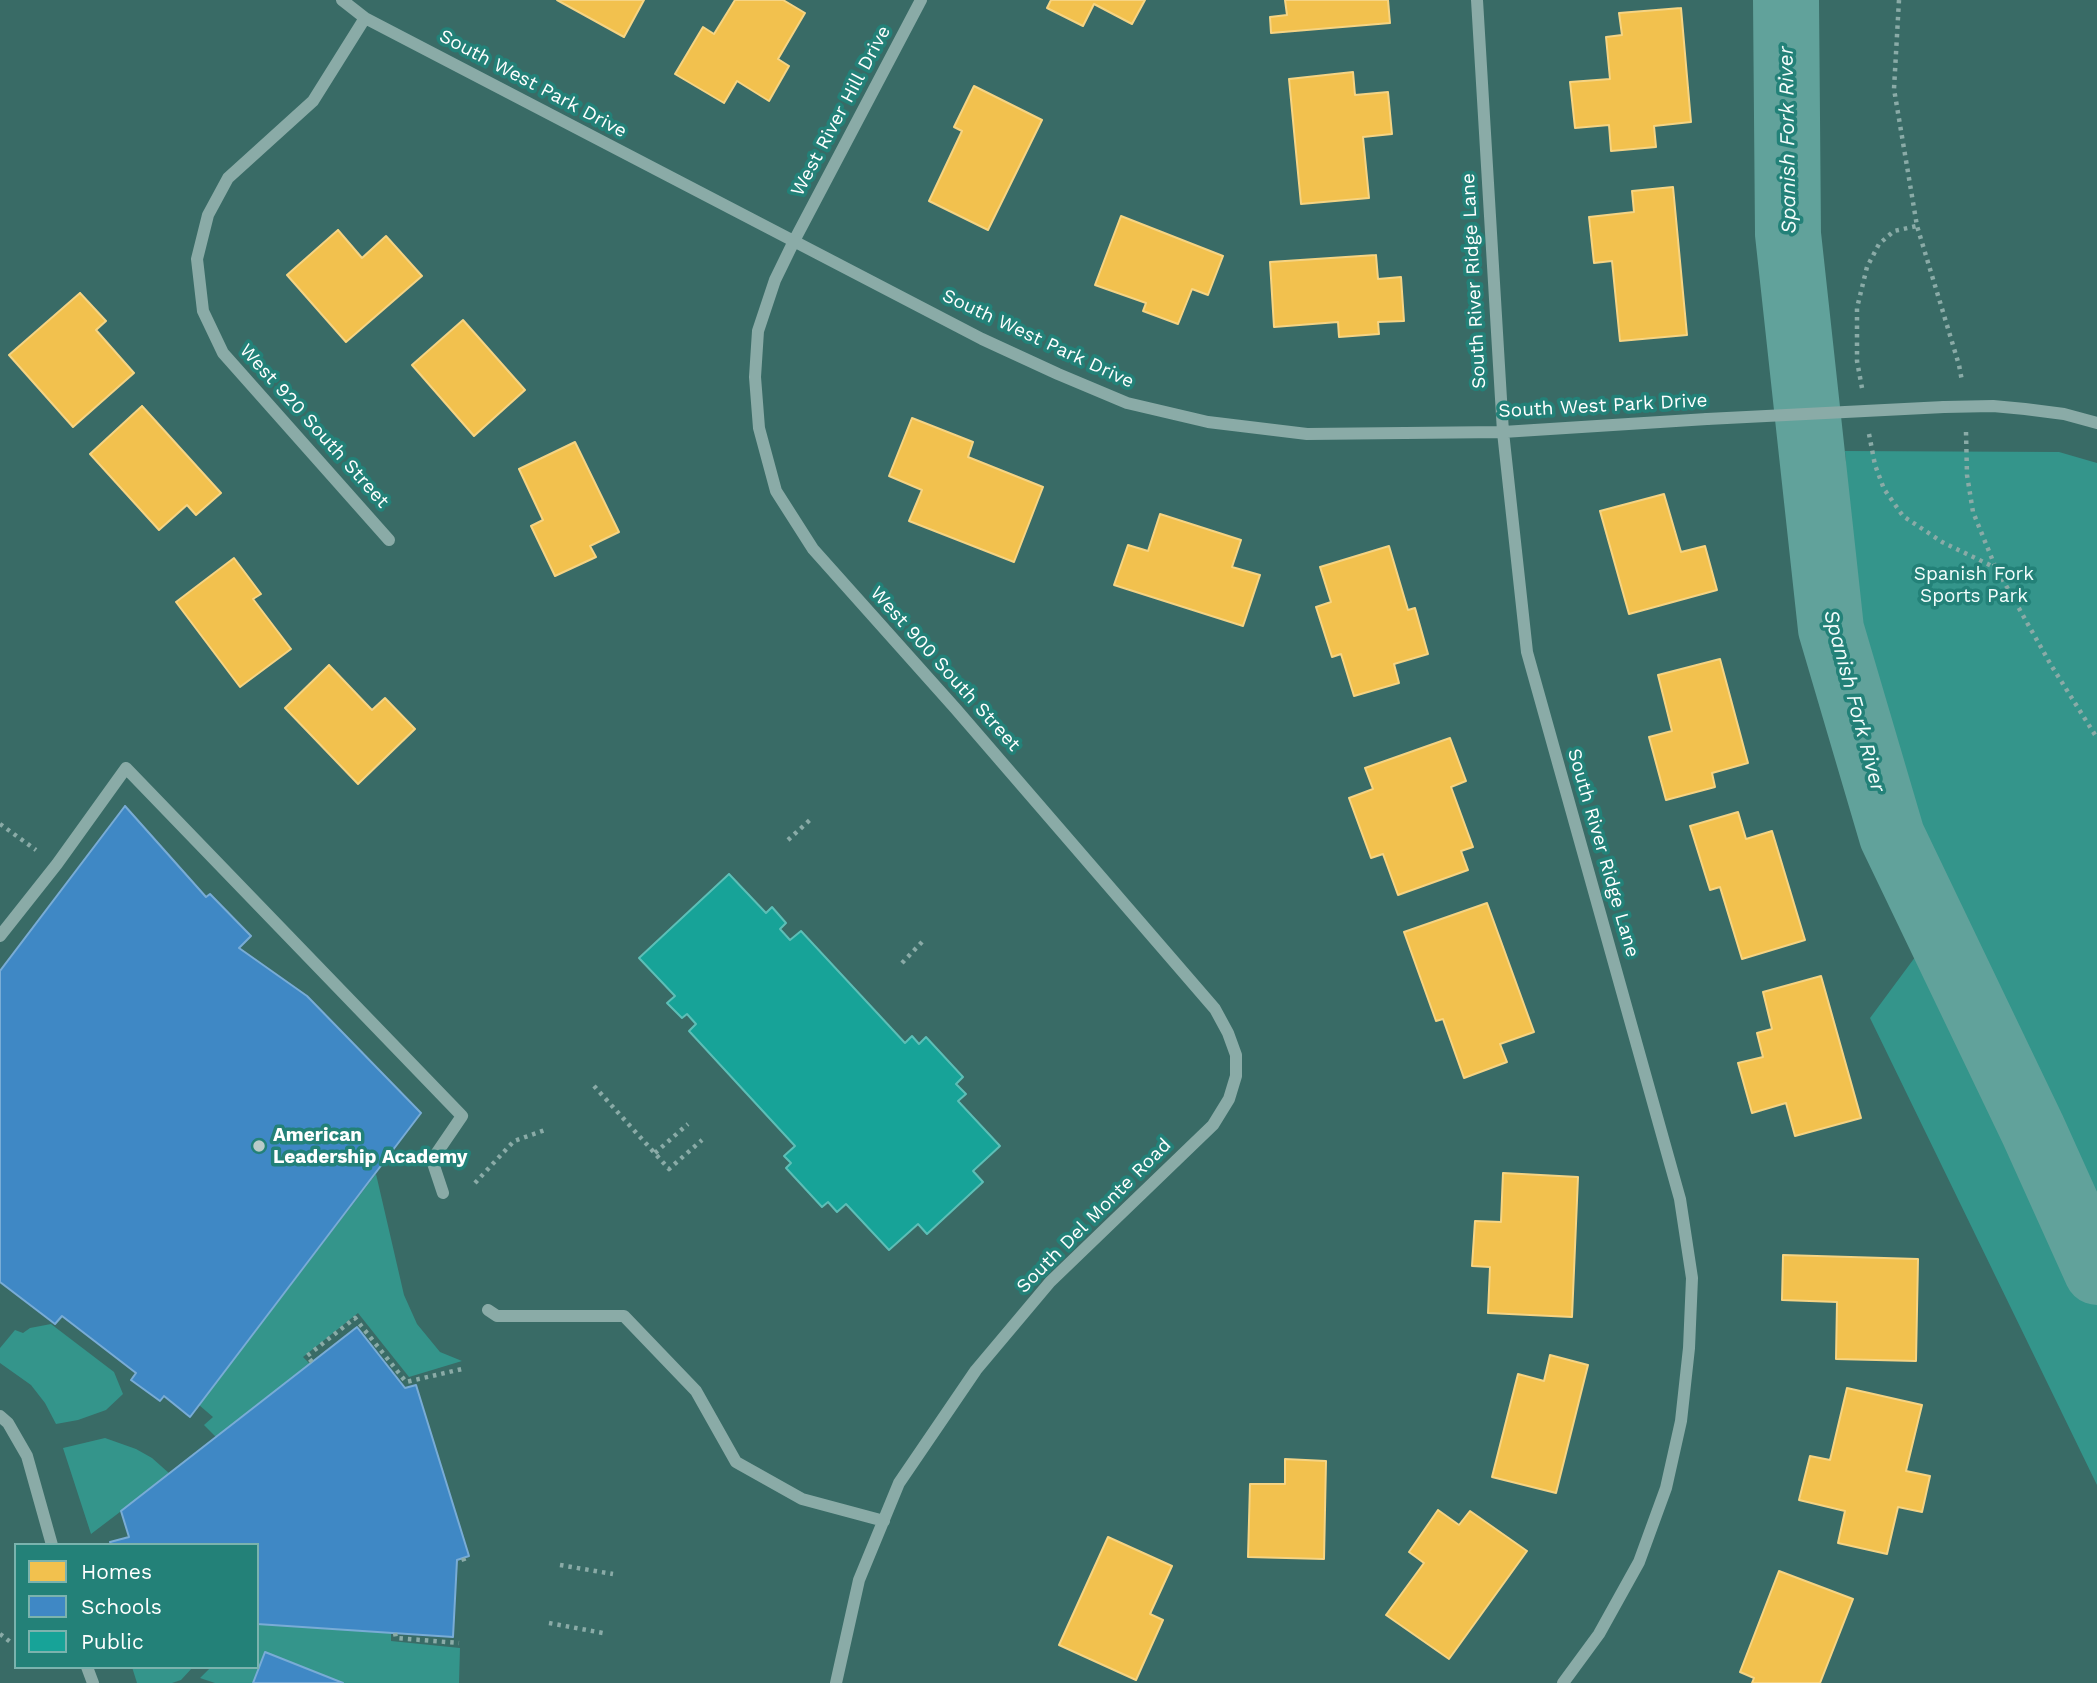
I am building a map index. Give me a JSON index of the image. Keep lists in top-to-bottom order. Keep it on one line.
{"streets":{"street":["South West Park Drive","West River Hill Drive","South River Ridge Lane","West 920 South Street","West 900 South Street","South Del Monte Road"]},"crossings":[["South West Park Drive","West River Hill Drive"],["South West Park Drive","South River Ridge Lane"],["South West Park Drive","West 920 South Street"],["South West Park Drive","West 900 South Street"],["West River Hill Drive","West 900 South Street"],["West 900 South Street","South Del Monte Road"]],"water":["Spanish Fork River"],"parks":["Spanish Fork Sports Park"],"places":["American Leadership Academy"],"legend":["Homes","Schools","Public"]}
